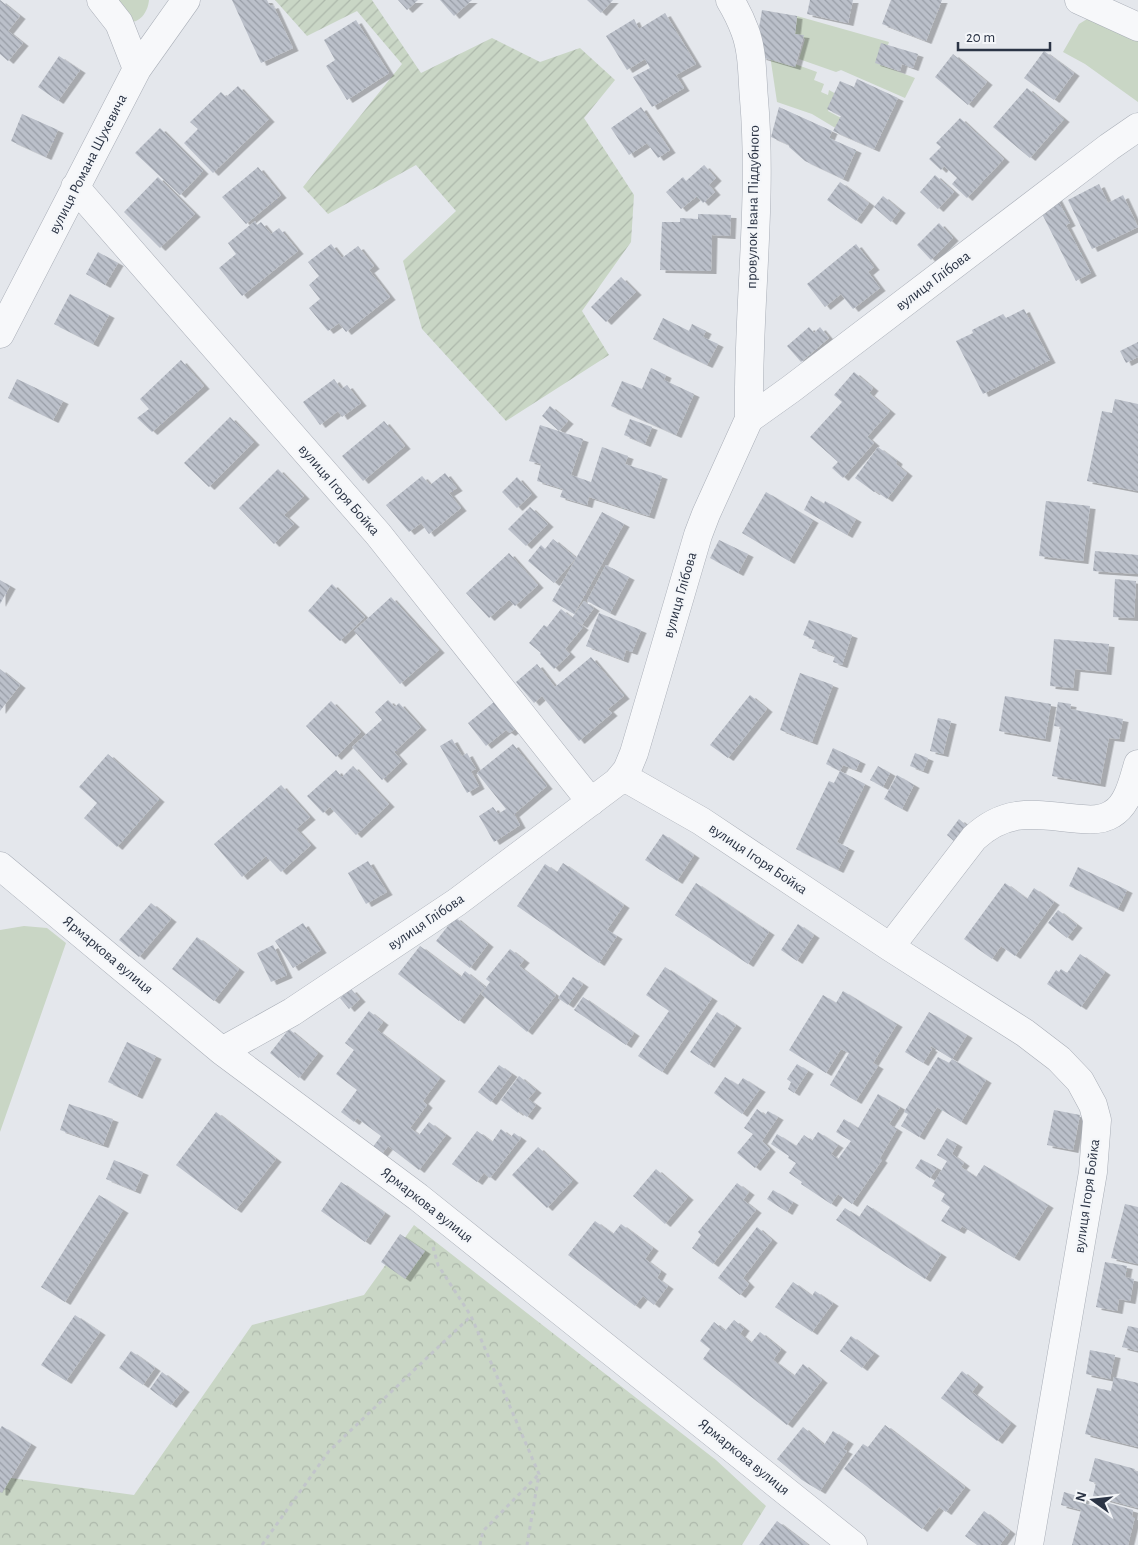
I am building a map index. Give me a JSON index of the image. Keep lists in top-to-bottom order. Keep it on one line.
{"streets":{"street":["вулиця Романа Шухевича","провулок Івана Піддубного","вулиця Глібова","вулиця Ігоря Бойка","Ярмаркова вулиця"]},"crossings":[["вулиця Романа Шухевича","вулиця Ігоря Бойка"],["провулок Івана Піддубного","вулиця Глібова"],["вулиця Глібова","вулиця Ігоря Бойка"],["вулиця Глібова","Ярмаркова вулиця"]],"scale_bar":"20 m","north":"left"}
